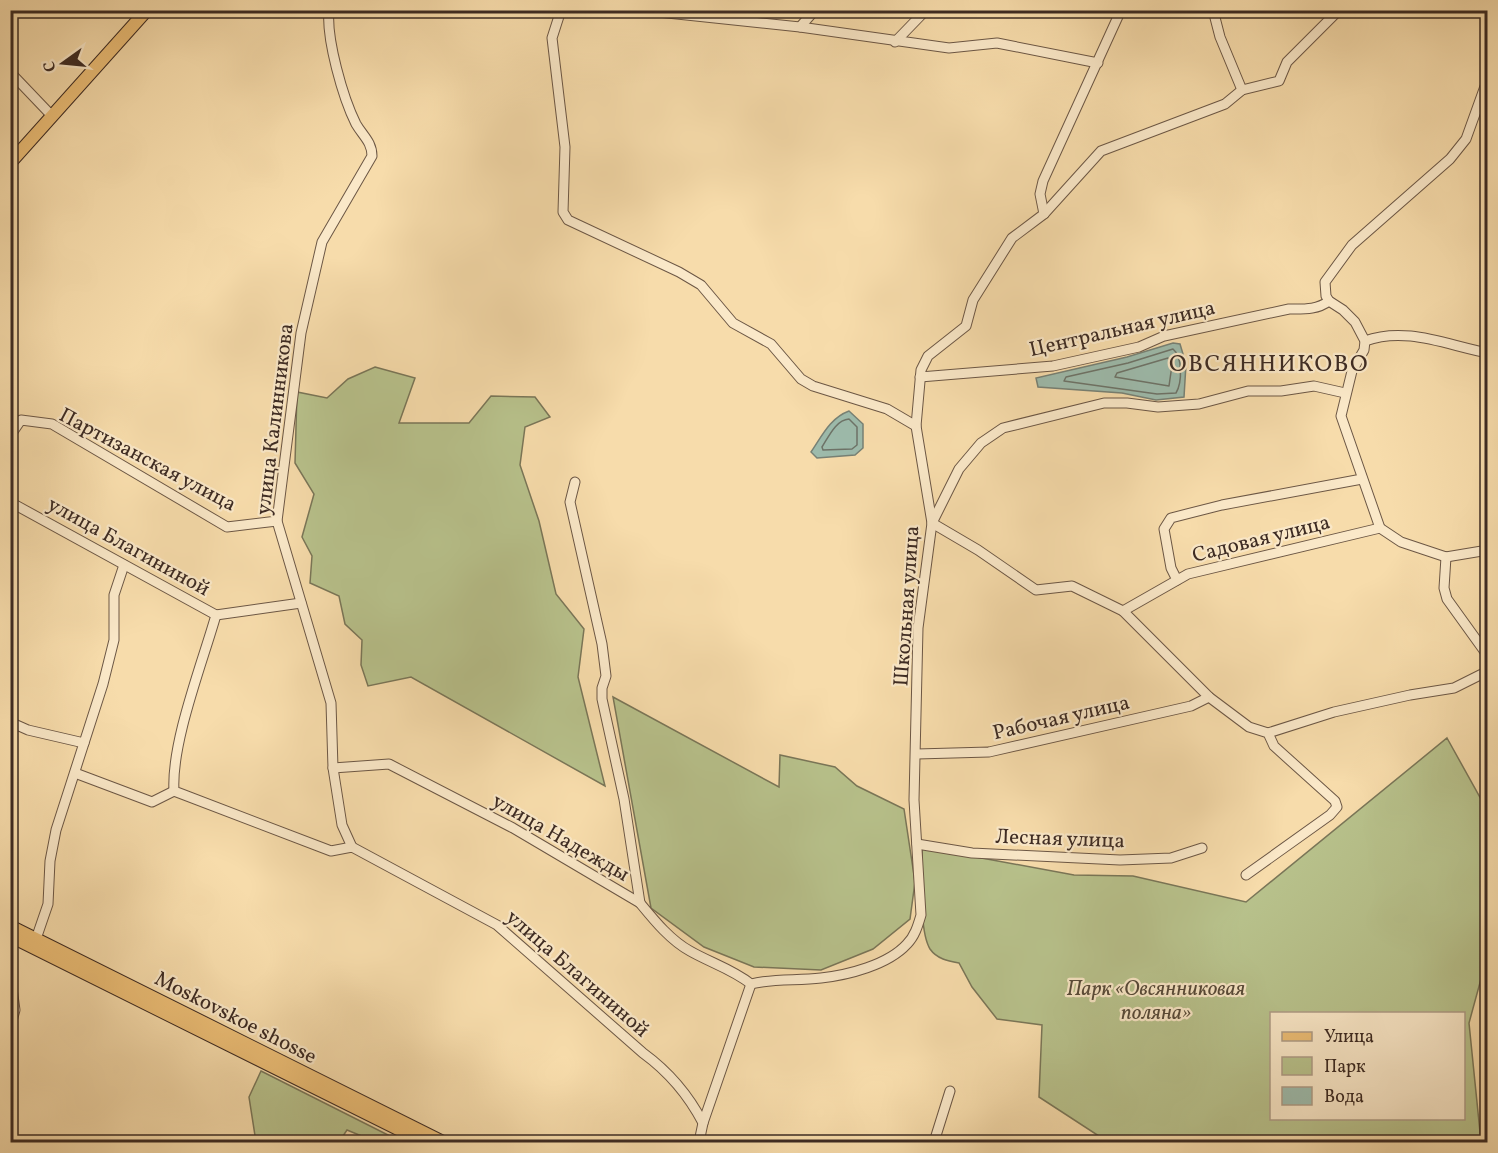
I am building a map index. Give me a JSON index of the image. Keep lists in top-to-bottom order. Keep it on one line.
{"streets":{"main road":["Moskovskoe shosse"],"street":["Центральная улица","улица Калинникова","Партизанская улица","Садовая улица","улица Благининой","Школьная улица","Рабочая улица","улица Надежды","Лесная улица"]},"crossings":[["Центральная улица","Школьная улица"],["улица Калинникова","Партизанская улица"],["улица Калинникова","улица Благининой"],["улица Калинникова","улица Надежды"],["Школьная улица","Рабочая улица"],["Школьная улица","улица Надежды"],["Школьная улица","Лесная улица"]],"districts":["ОВСЯННИКОВО"],"parks":["Парк «Овсянниковая поляна»"],"legend":["Улица","Парк","Вода"],"north":"left"}
